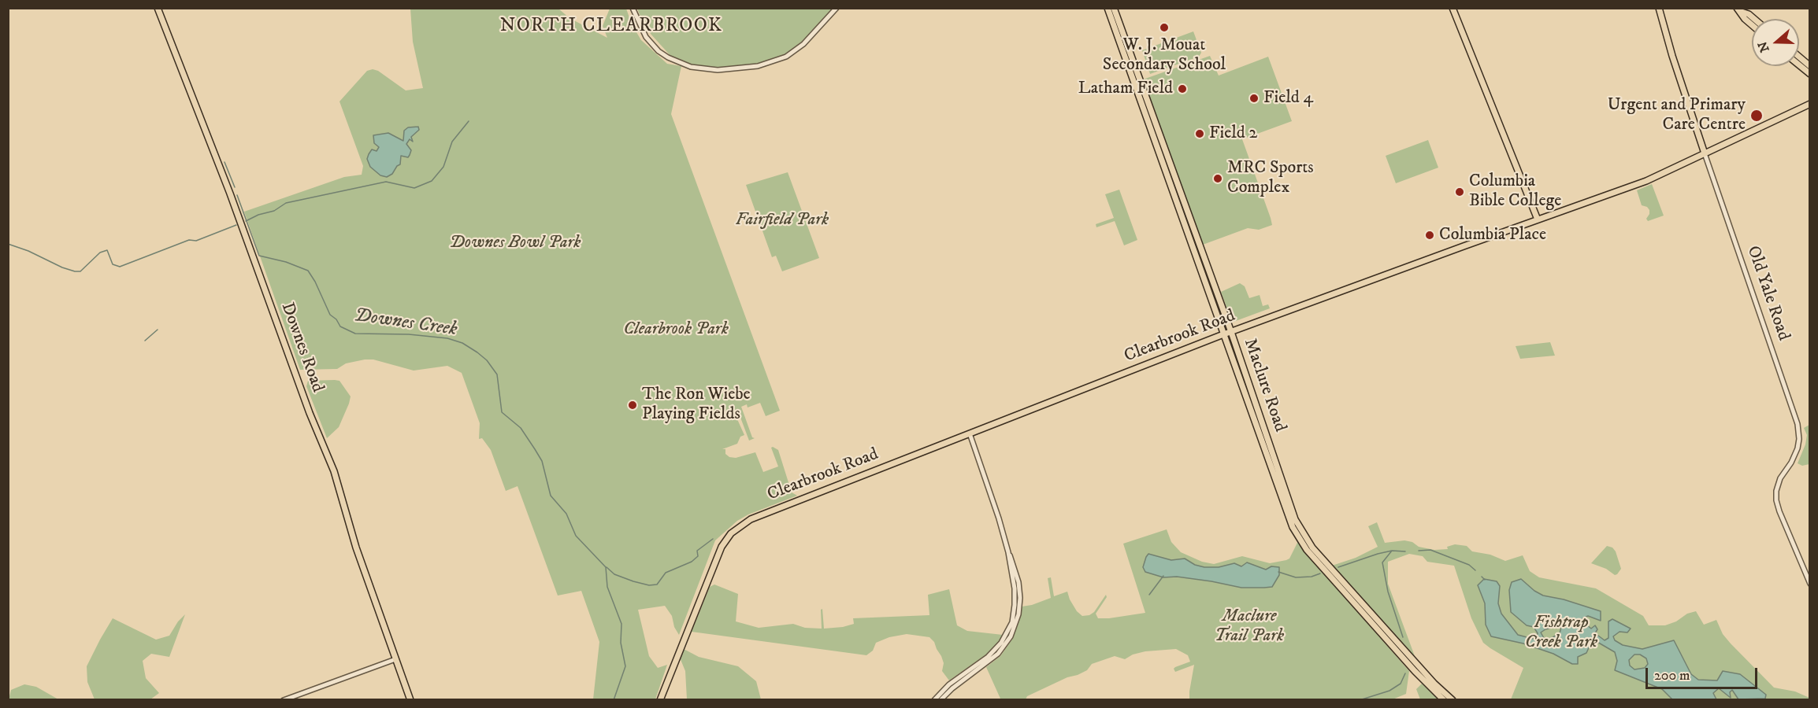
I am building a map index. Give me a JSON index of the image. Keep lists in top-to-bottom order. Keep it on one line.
{"streets":{"main road":["Old Yale Road","Clearbrook Road","Downes Road","Maclure Road"]},"crossings":[["Old Yale Road","Clearbrook Road"],["Clearbrook Road","Maclure Road"]],"districts":["NORTH CLEARBROOK"],"water":["Downes Creek"],"parks":["Fairfield Park","Downes Bowl Park","Clearbrook Park","Maclure Trail Park","Fishtrap Creek Park"],"places":["W. J. Mouat Secondary School","Latham Field","Field 4","Urgent and Primary Care Centre","Field 2","MRC Sports Complex","Columbia Bible College","Columbia Place","The Ron Wiebe Playing Fields"],"scale_bar":"200 m","north":"left"}
